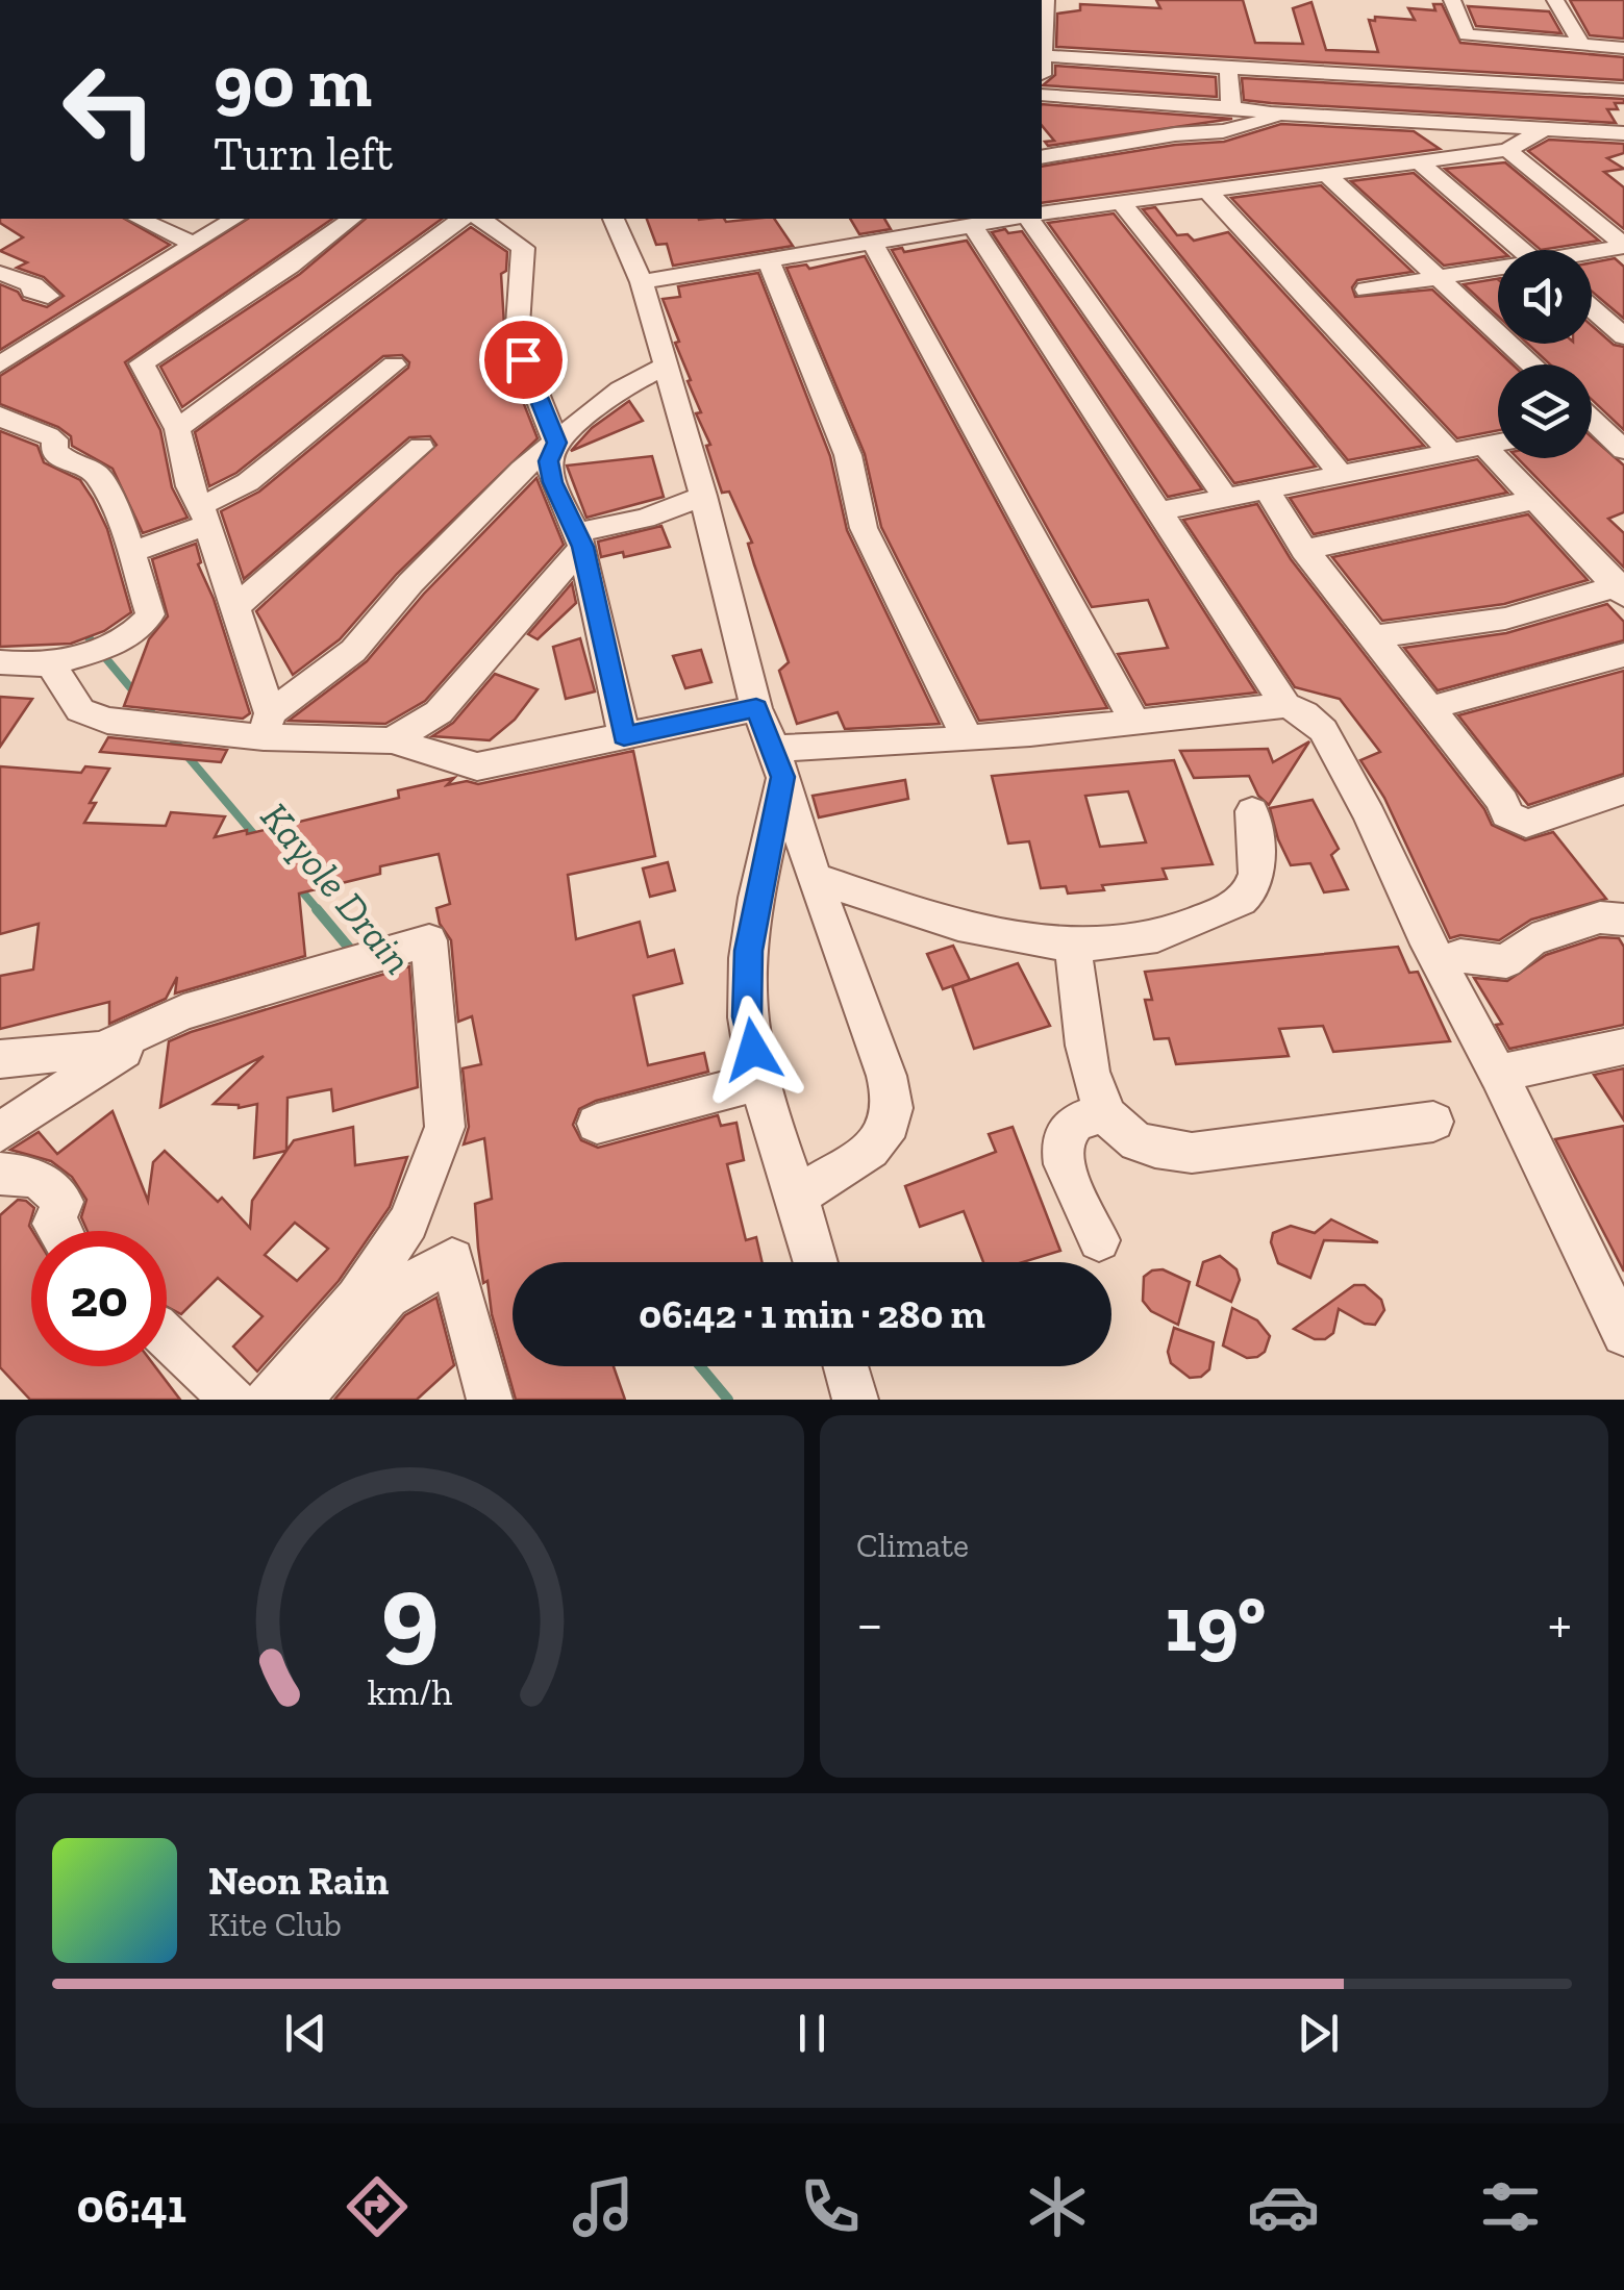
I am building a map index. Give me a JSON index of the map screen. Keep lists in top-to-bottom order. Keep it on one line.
{"water":["Kayole Drain"],"page":{"turn":["90 m","Turn left"],"limit":"20","trip":"06:42 · 1 min · 280 m","tile":"Climate","heat":["−","19°","+"],"song":["Neon Rain","Kite Club"],"tabs":"06:41","gauge":["9","km/h"]}}
